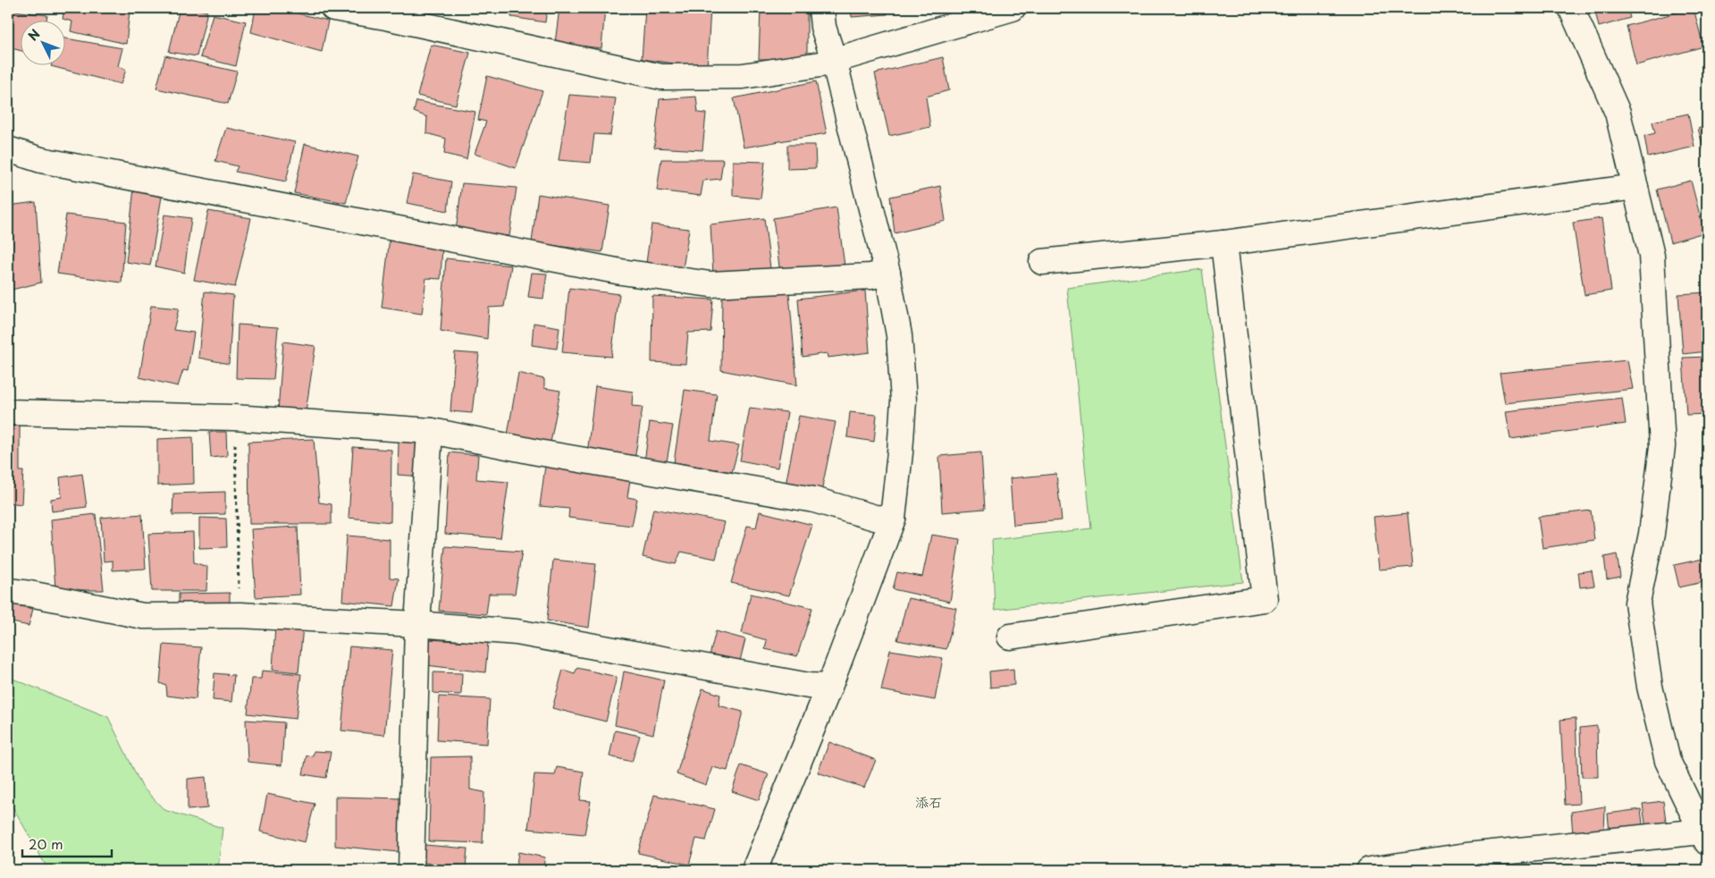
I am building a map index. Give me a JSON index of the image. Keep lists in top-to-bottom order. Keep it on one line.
{"districts":["添石"],"scale_bar":"20 m","north":"top left"}
